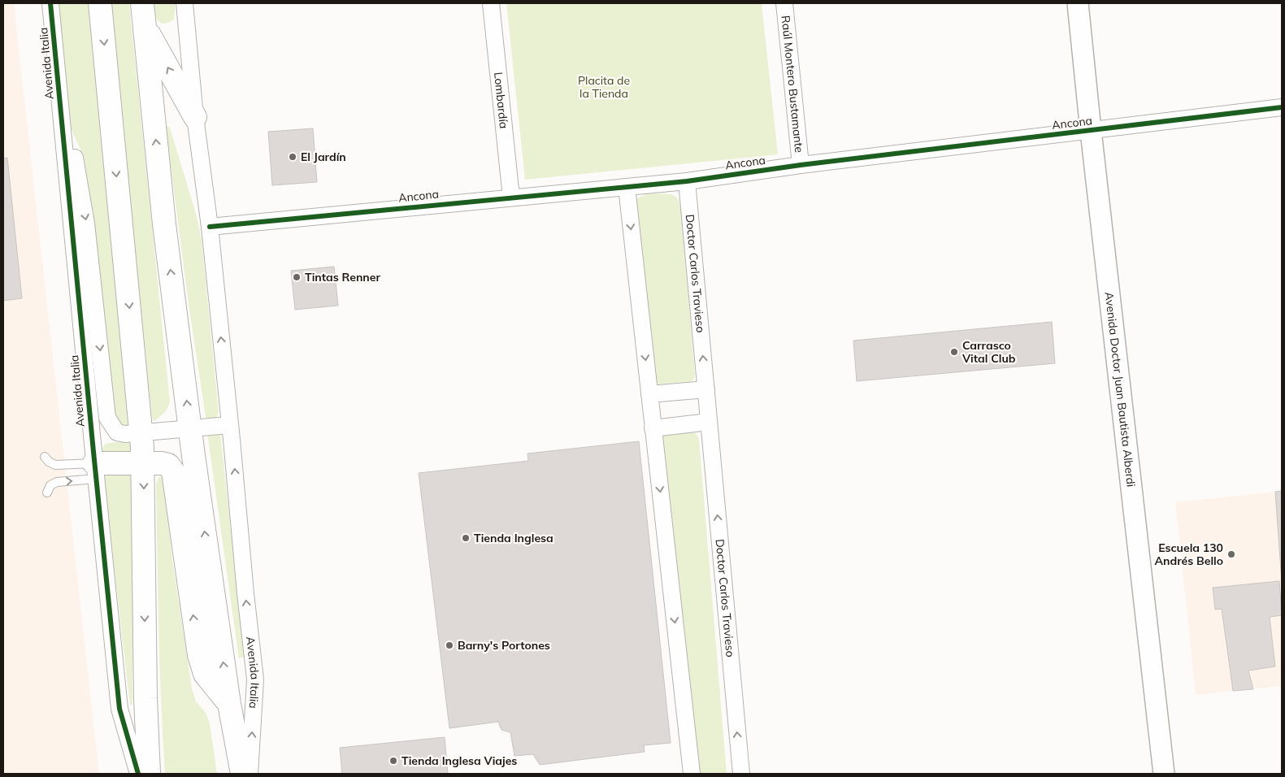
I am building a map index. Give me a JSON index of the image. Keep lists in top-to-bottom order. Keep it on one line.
{"streets":{"main road":["Avenida Italia"],"street":["Raúl Montero Bustamante","Lombardía","Ancona","Doctor Carlos Travieso","Avenida Doctor Juan Bautista Alberdi"]},"crossings":[["Avenida Italia","Ancona"],["Raúl Montero Bustamante","Ancona"],["Lombardía","Ancona"],["Ancona","Doctor Carlos Travieso"],["Ancona","Avenida Doctor Juan Bautista Alberdi"]],"parks":["Placita de la Tienda"],"places":["El Jardín","Tintas Renner","Carrasco Vital Club","Tienda Inglesa","Escuela 130 Andrés Bello","Barny's Portones","Tienda Inglesa Viajes"]}
